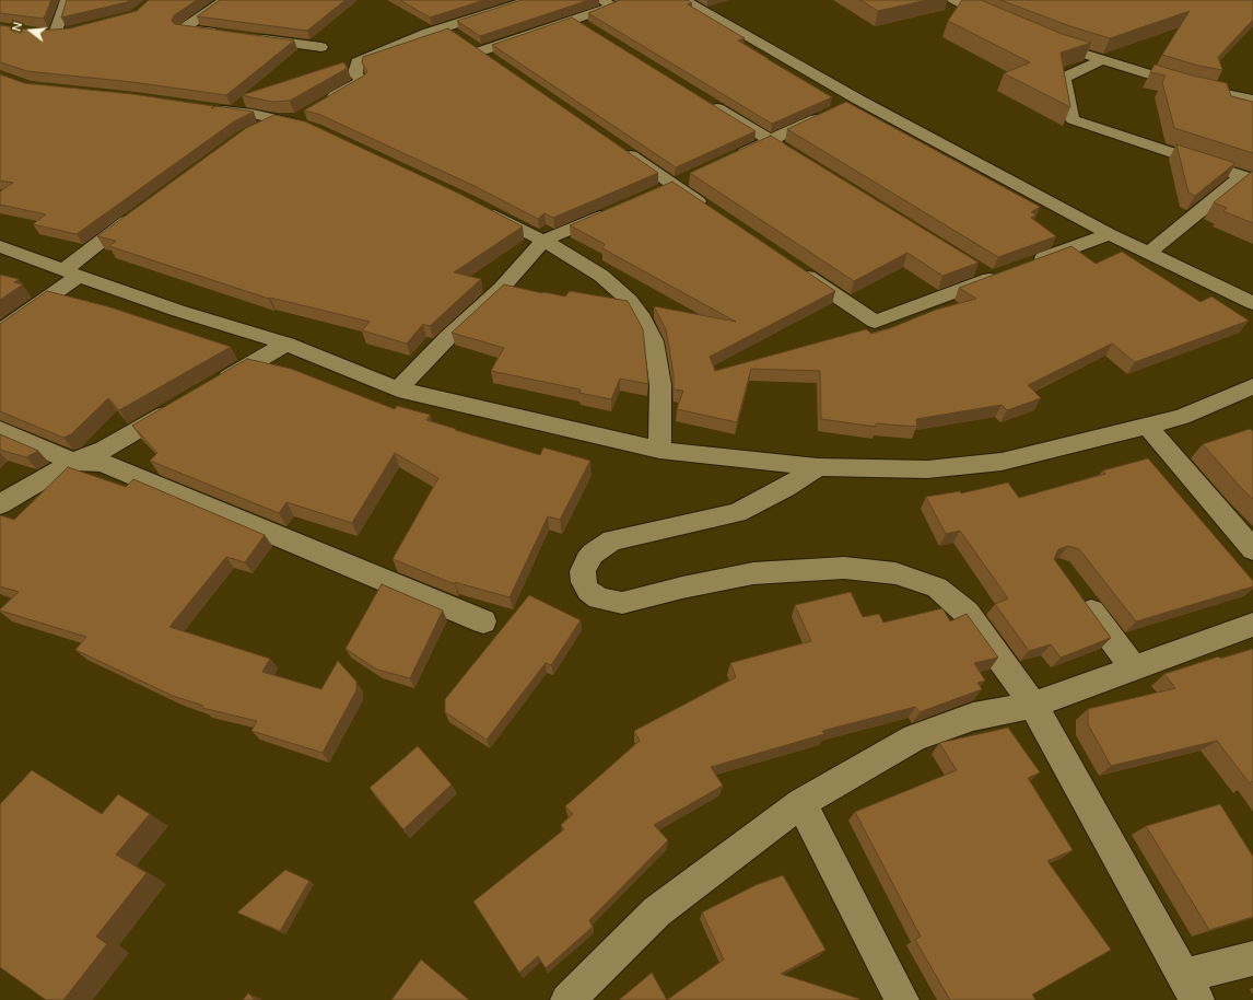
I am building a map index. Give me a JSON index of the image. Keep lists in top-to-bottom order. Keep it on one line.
{"north":"left"}
